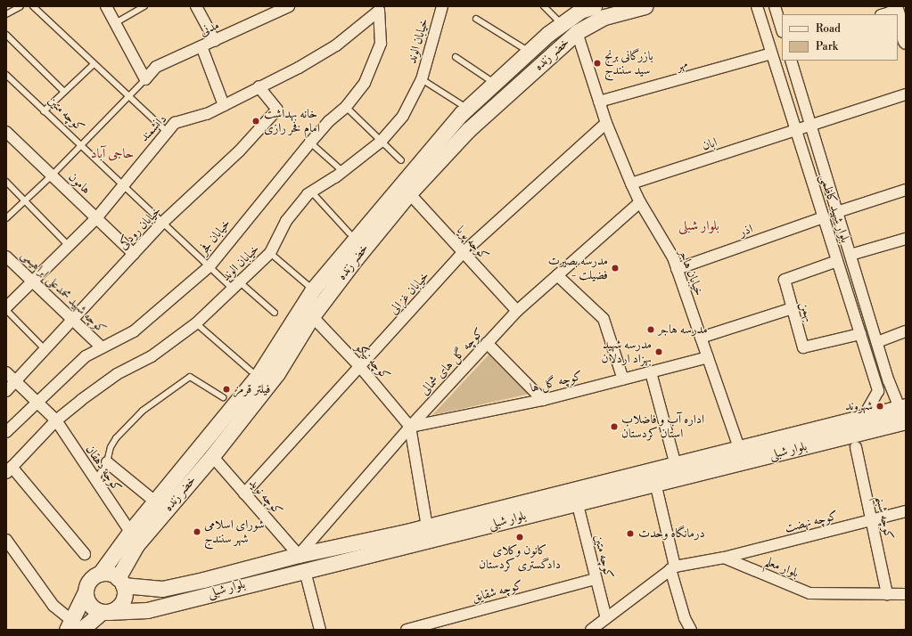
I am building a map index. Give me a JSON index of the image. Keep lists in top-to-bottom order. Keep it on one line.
{"streets":{"street":["مدنی","خیابان الوند","خضر زنده","مهر","کوچه متین","دانشمند","ابان","هامون","بلوار شهید کاظمی","خیابان رودکی","اذر","خیابان فجر","کوچه پویا","خیابان هاجر","کوچه شهید محمدعلی ابراهیمی","خیابان غزالی","بهمن","کوچه نیکو","کوچه گل های شمالی","کوچه گل ها","بلوار شبلی","کوچه دهقان","کوچه نوید","کوچه شبنم","کوچه نهضت","بلوار معلم","کوچه شقایق"]},"crossings":[["خیابان الوند","کوچه متین"],["خیابان الوند","کوچه دهقان"],["خضر زنده","کوچه پویا"],["خضر زنده","خیابان هاجر"],["خضر زنده","کوچه نیکو"],["خضر زنده","بلوار شبلی"],["خضر زنده","کوچه دهقان"],["خضر زنده","کوچه نوید"],["مهر","بلوار شهید کاظمی"],["مهر","خیابان هاجر"],["کوچه متین","دانشمند"],["کوچه متین","خیابان رودکی"],["کوچه متین","خیابان فجر"],["کوچه متین","بلوار شبلی"],["کوچه متین","کوچه شقایق"],["دانشمند","هامون"],["دانشمند","خیابان رودکی"],["دانشمند","خیابان فجر"],["دانشمند","کوچه شهید محمدعلی ابراهیمی"],["ابان","بلوار شهید کاظمی"],["ابان","خیابان هاجر"],["هامون","خیابان رودکی"],["بلوار شهید کاظمی","اذر"],["بلوار شهید کاظمی","بهمن"],["بلوار شهید کاظمی","بلوار شبلی"],["خیابان رودکی","کوچه شهید محمدعلی ابراهیمی"],["خیابان رودکی","کوچه دهقان"],["اذر","خیابان هاجر"],["خیابان فجر","کوچه شهید محمدعلی ابراهیمی"],["خیابان فجر","کوچه دهقان"],["کوچه پویا","خیابان غزالی"],["کوچه پویا","کوچه گل های شمالی"],["خیابان هاجر","خیابان غزالی"],["خیابان هاجر","کوچه گل های شمالی"],["خیابان هاجر","کوچه گل ها"],["خیابان هاجر","بلوار شبلی"],["خیابان غزالی","کوچه نیکو"],["خیابان غزالی","کوچه نوید"],["کوچه نیکو","کوچه گل های شمالی"],["کوچه نیکو","کوچه گل ها"],["کوچه گل های شمالی","کوچه گل ها"],["کوچه گل های شمالی","بلوار شبلی"],["کوچه گل های شمالی","کوچه نوید"],["بلوار شبلی","کوچه نوید"],["کوچه شبنم","کوچه نهضت"],["کوچه شبنم","بلوار معلم"],["کوچه نهضت","بلوار معلم"]],"districts":["حاجی آباد","بلوار شبلی"],"places":["بازرگانی برنج سید سنندج","خانه بهداشت امام فخر رازی","مدرسه بصیرت - فضیلت","مدرسه هاجر","مدرسه شهید بهزاد اردلان","فیلتر قرمز","شهروند","اداره آب و فاضلاب استان کردستان","شورای اسلامی شهر سنندج","درمانگاه وحدت","کانون وکلای دادگستری کردستان"],"legend":["Road","Park"]}
